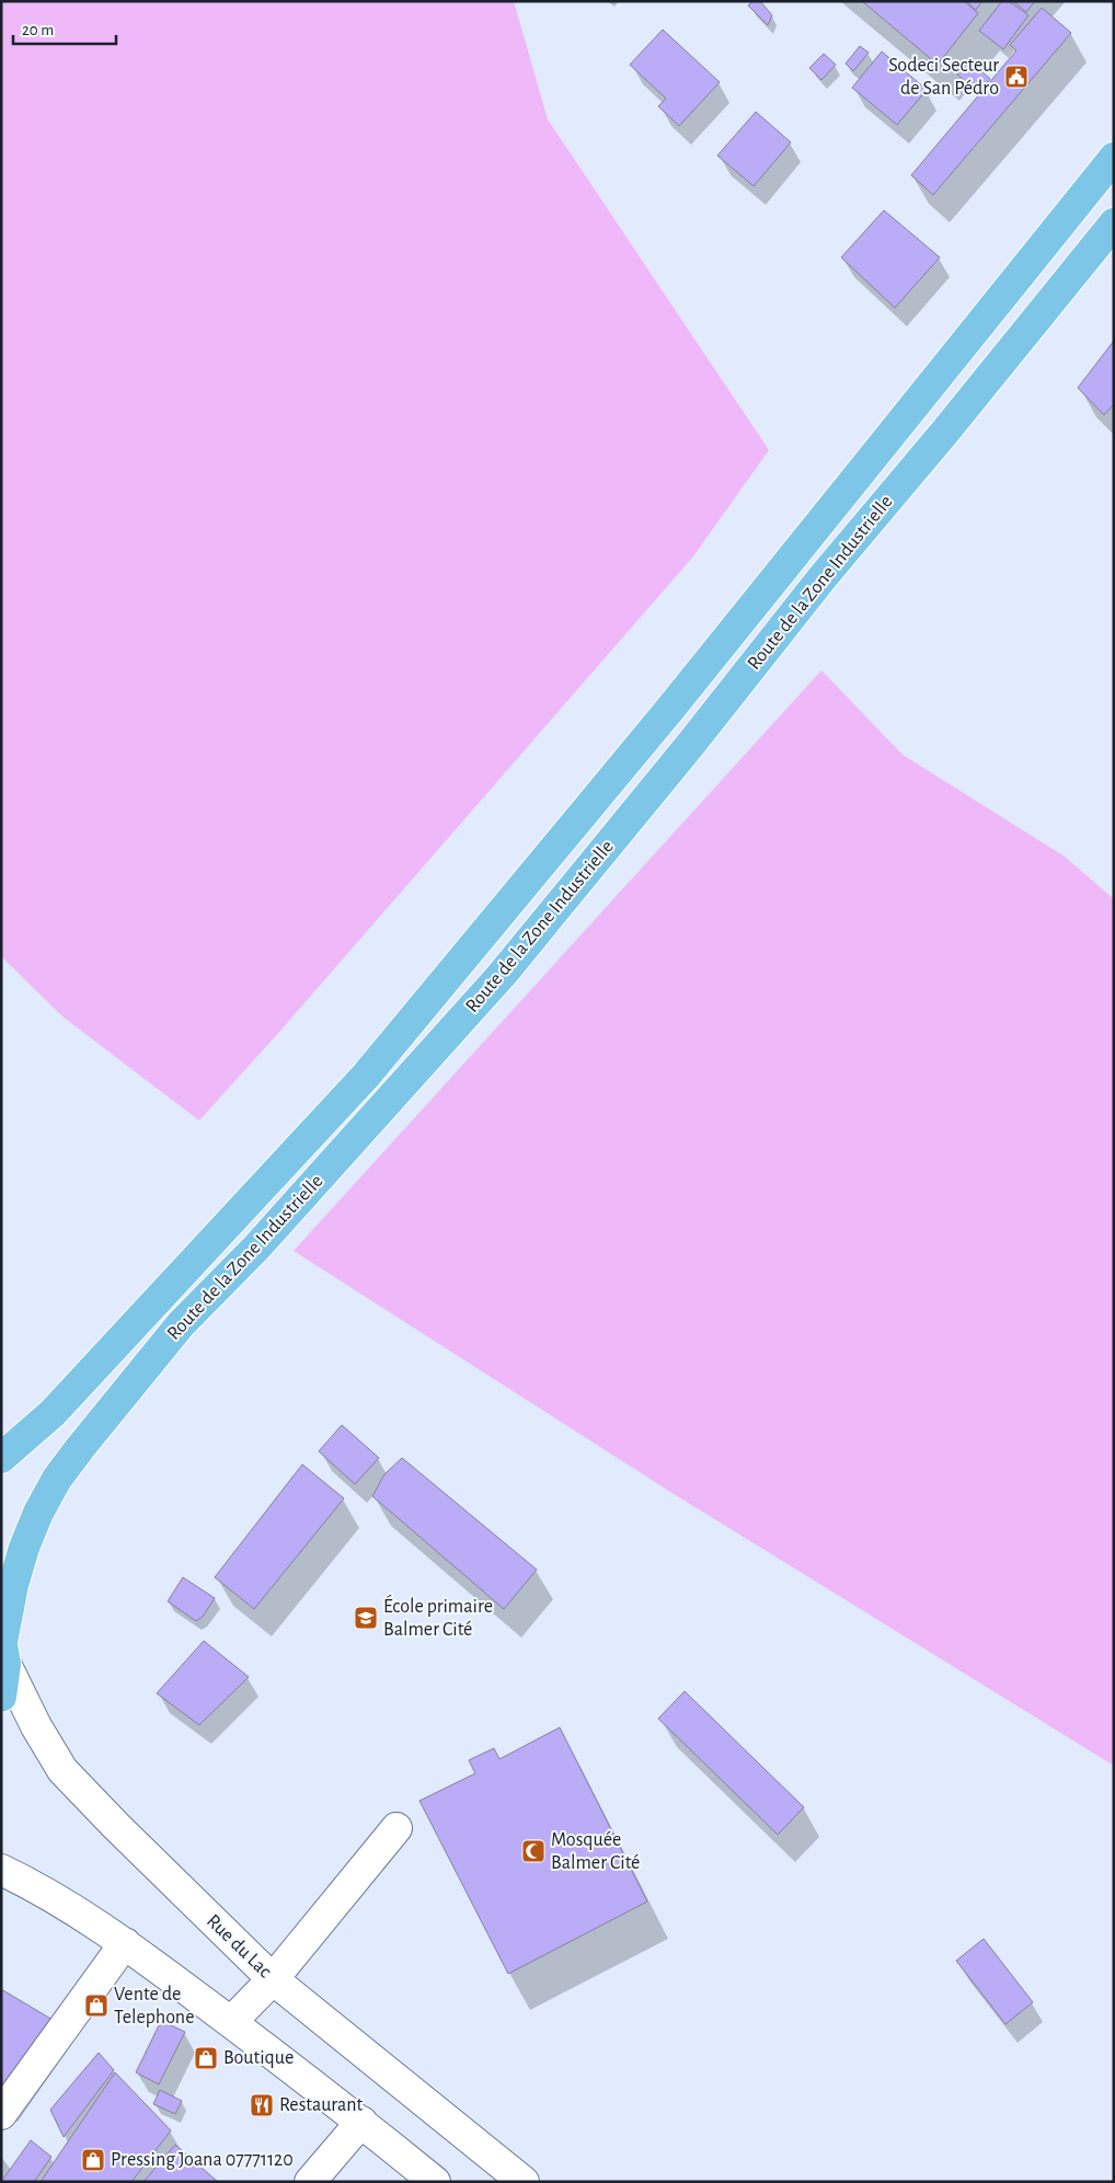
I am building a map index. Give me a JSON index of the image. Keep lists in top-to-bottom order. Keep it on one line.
{"streets":{"main road":["Route de la Zone Industrielle"],"street":["Rue du Lac"]},"crossings":[["Route de la Zone Industrielle","Rue du Lac"]],"places":{"public building":["Sodeci Secteur de San Pédro"],"school or university":["École primaire Balmer Cité"],"mosque":["Mosquée Balmer Cité"],"shop":["Vente de Telephone","Boutique","Pressing Joana 07771120"],"restaurant":["Restaurant"]},"scale_bar":"20 m"}
